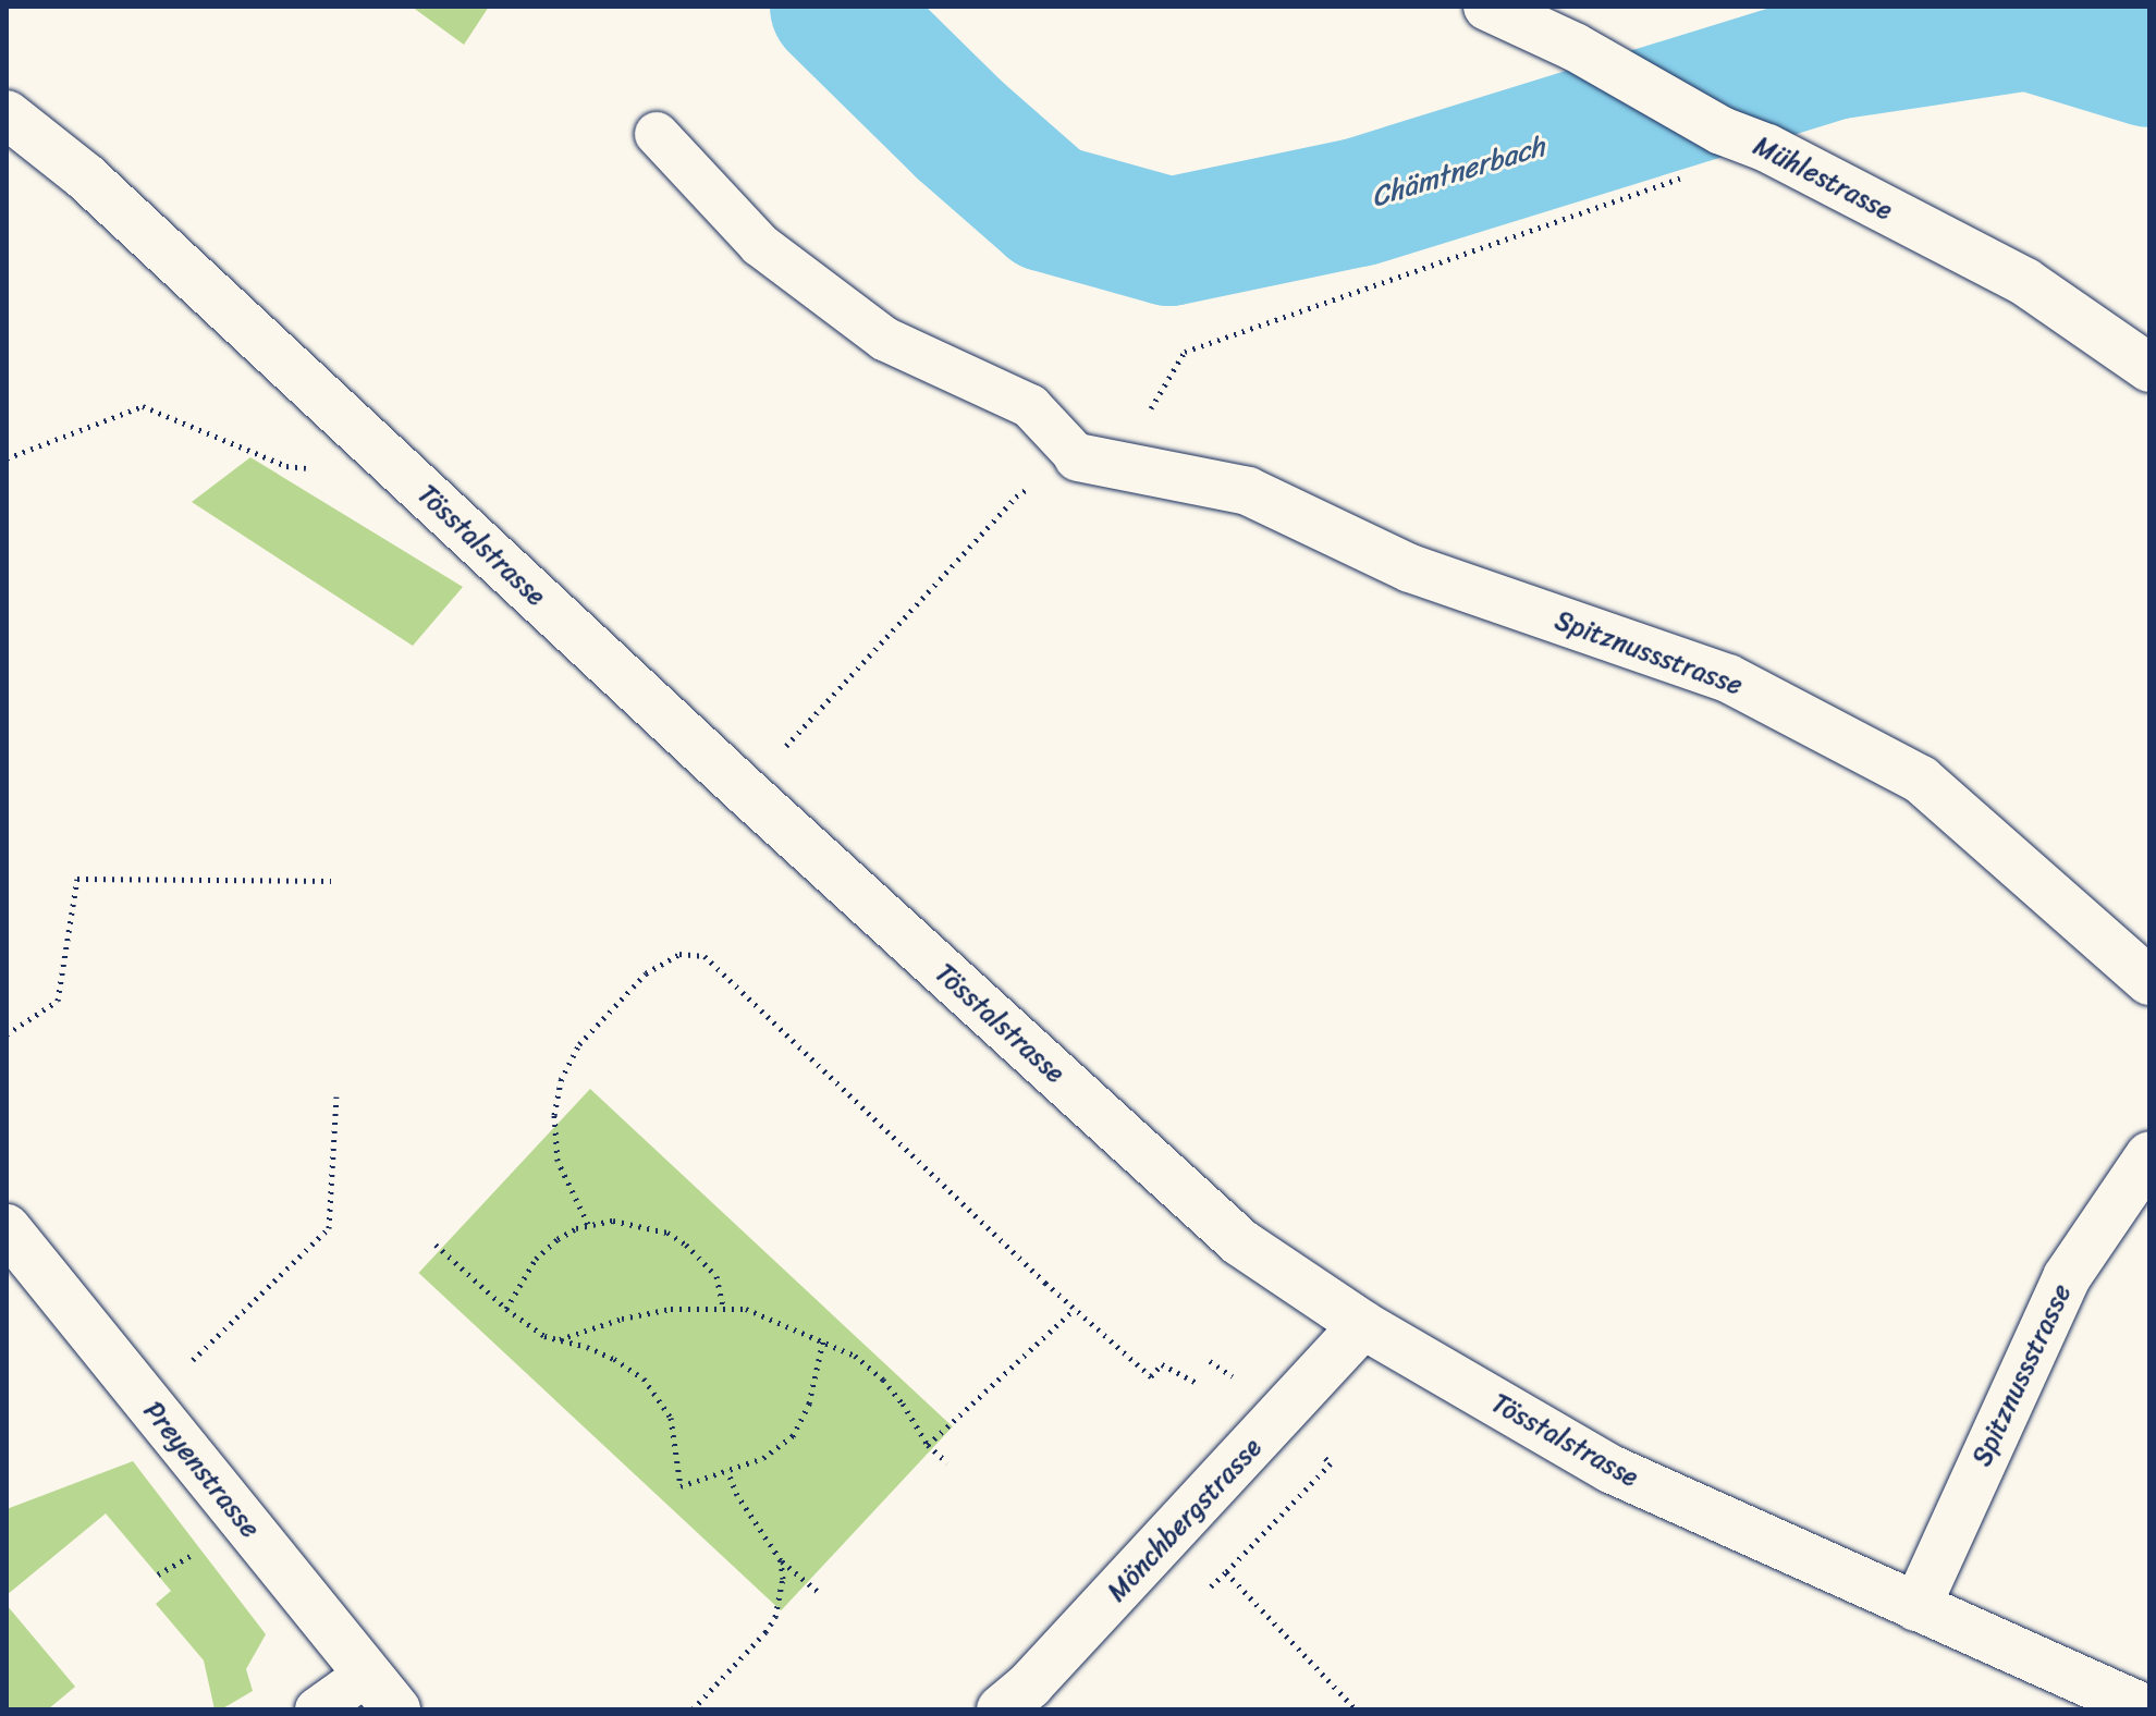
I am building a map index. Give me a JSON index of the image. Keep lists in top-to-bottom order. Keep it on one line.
{"streets":{"street":["Mühlestrasse","Tösstalstrasse","Spitznussstrasse","Preyenstrasse","Mönchbergstrasse"]},"crossings":[["Tösstalstrasse","Spitznussstrasse"],["Tösstalstrasse","Mönchbergstrasse"]],"water":["Chämtnerbach"]}
